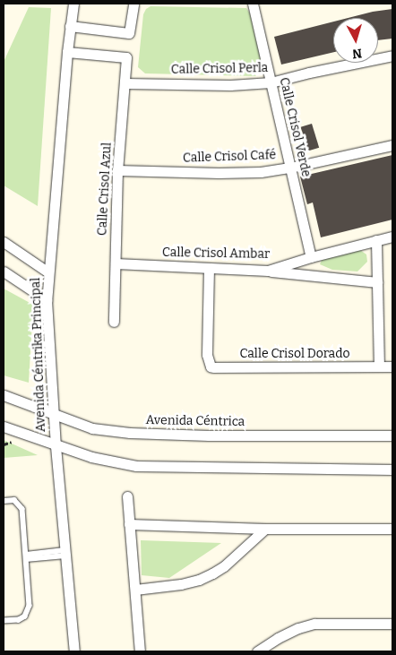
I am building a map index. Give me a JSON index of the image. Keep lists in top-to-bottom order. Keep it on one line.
{"streets":{"street":["Calle Crisol Perla","Calle Crisol Verde","Calle Crisol Café","Calle Crisol Azul","Calle Crisol Ambar","Calle Crisol Dorado","Avenida Céntrika Principal","Avenida Céntrica"]},"crossings":[["Calle Crisol Perla","Calle Crisol Verde"],["Calle Crisol Perla","Calle Crisol Azul"],["Calle Crisol Verde","Calle Crisol Café"],["Calle Crisol Verde","Calle Crisol Ambar"],["Calle Crisol Café","Calle Crisol Azul"],["Calle Crisol Azul","Calle Crisol Ambar"],["Calle Crisol Azul","Avenida Céntrika Principal"],["Calle Crisol Ambar","Calle Crisol Dorado"],["Avenida Céntrika Principal","Avenida Céntrica"]],"north":"bottom"}
